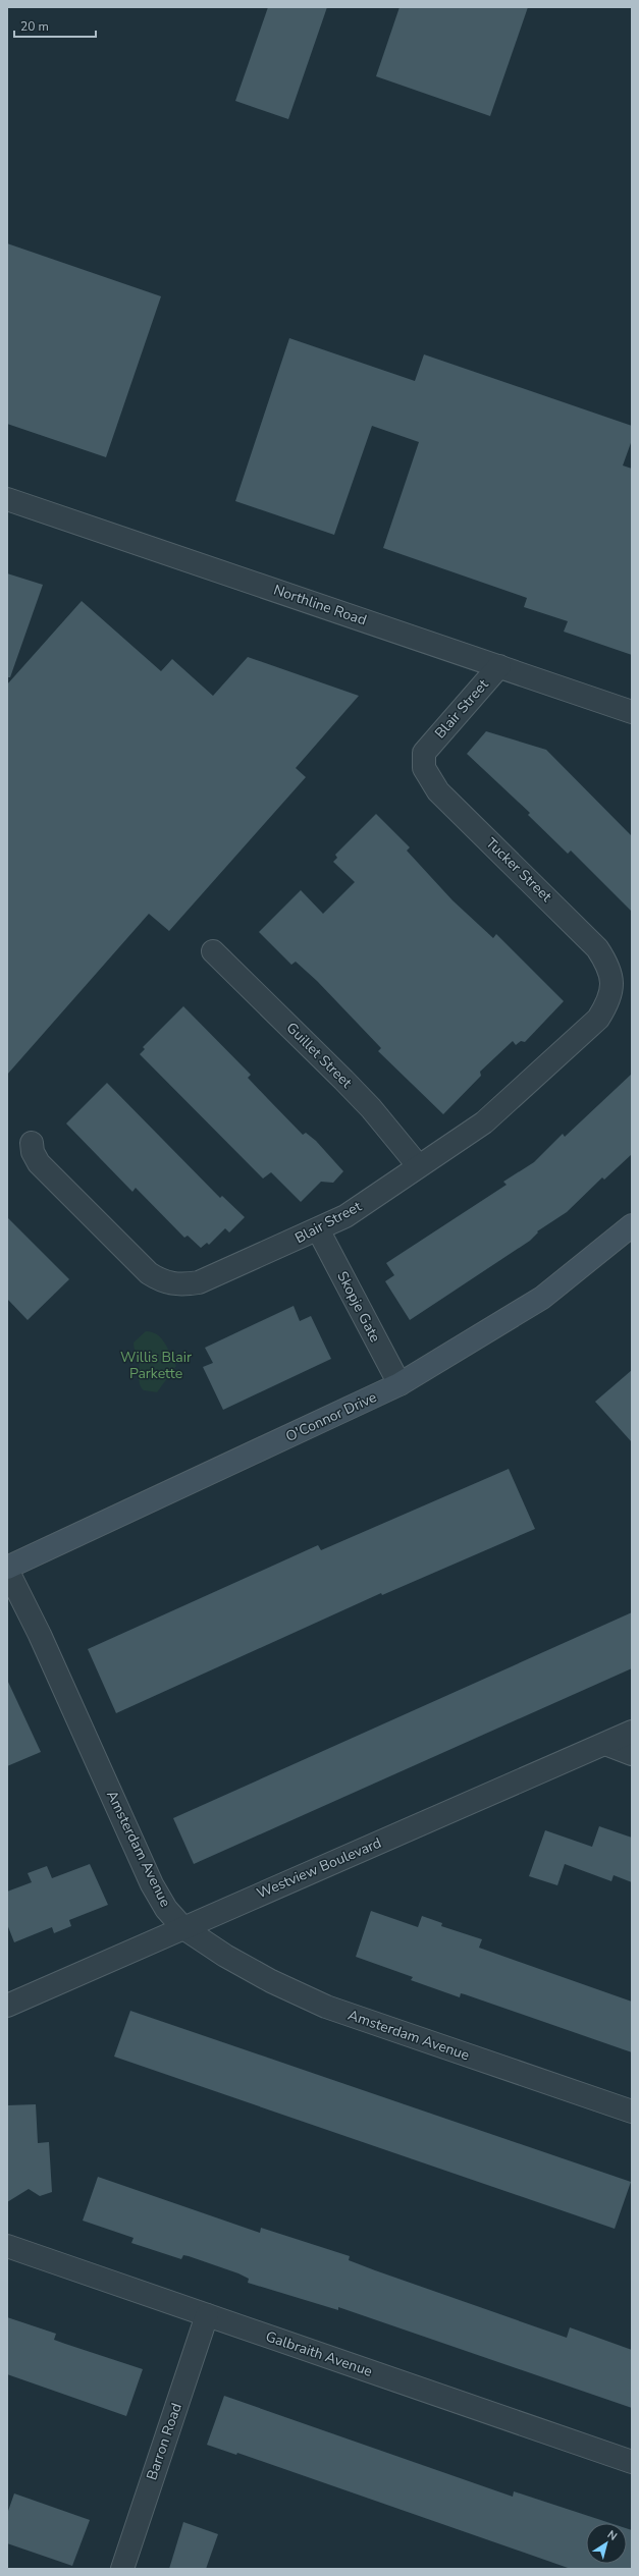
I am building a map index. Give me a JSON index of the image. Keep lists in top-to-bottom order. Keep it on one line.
{"streets":{"main road":["O'Connor Drive"],"street":["Northline Road","Blair Street","Tucker Street","Guillet Street","Skopje Gate","Amsterdam Avenue","Westview Boulevard","Galbraith Avenue","Barron Road"]},"crossings":[["Northline Road","Blair Street"],["Blair Street","Tucker Street"],["Blair Street","Guillet Street"],["Blair Street","Skopje Gate"],["Skopje Gate","O'Connor Drive"],["O'Connor Drive","Amsterdam Avenue"],["Amsterdam Avenue","Westview Boulevard"],["Galbraith Avenue","Barron Road"]],"parks":["Willis Blair Parkette"],"scale_bar":"20 m","north":"top right"}
